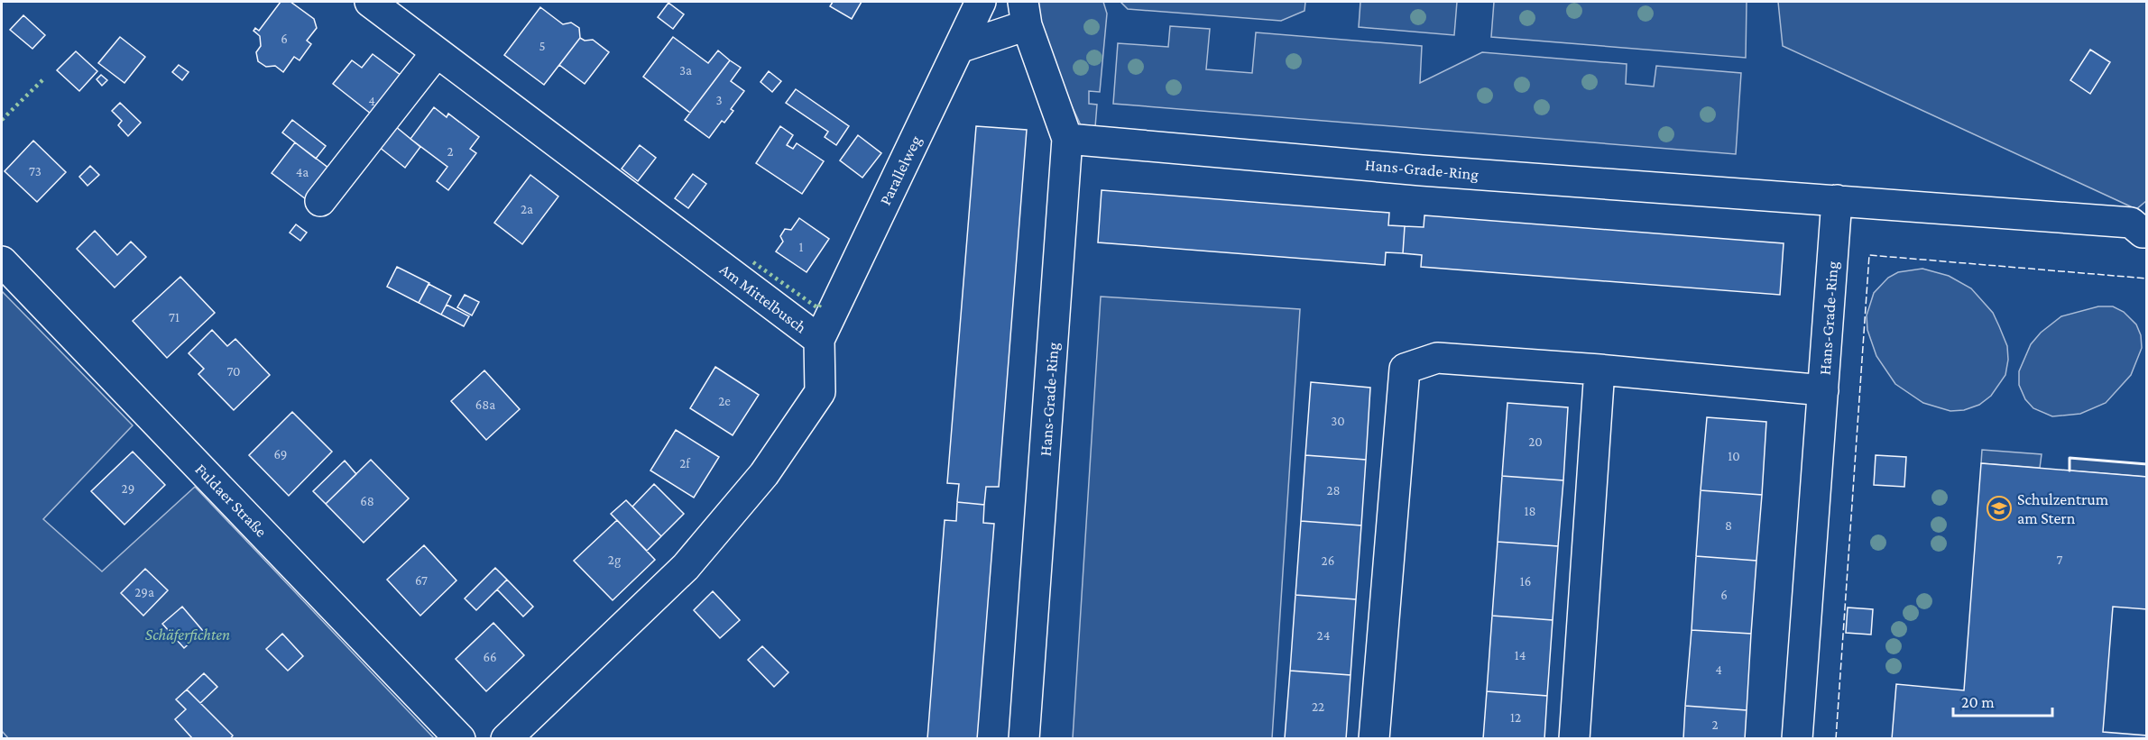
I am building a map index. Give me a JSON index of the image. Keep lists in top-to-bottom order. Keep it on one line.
{"streets":{"street":["Hans-Grade-Ring","Parallelweg","Am Mittelbusch","Fuldaer Straße"]},"crossings":[["Parallelweg","Am Mittelbusch"]],"parks":["Schäferfichten"],"places":{"school or university":["Schulzentrum am Stern"]},"house_numbers":["6","5","3a","3","4","2","73","4a","2a","1","71","70","2e","68a","30","20","69","10","2f","29","28","68","18","8","2g","7","26","67","16","29a","6","24","14","66","4","22","12","2"],"scale_bar":"20 m"}
